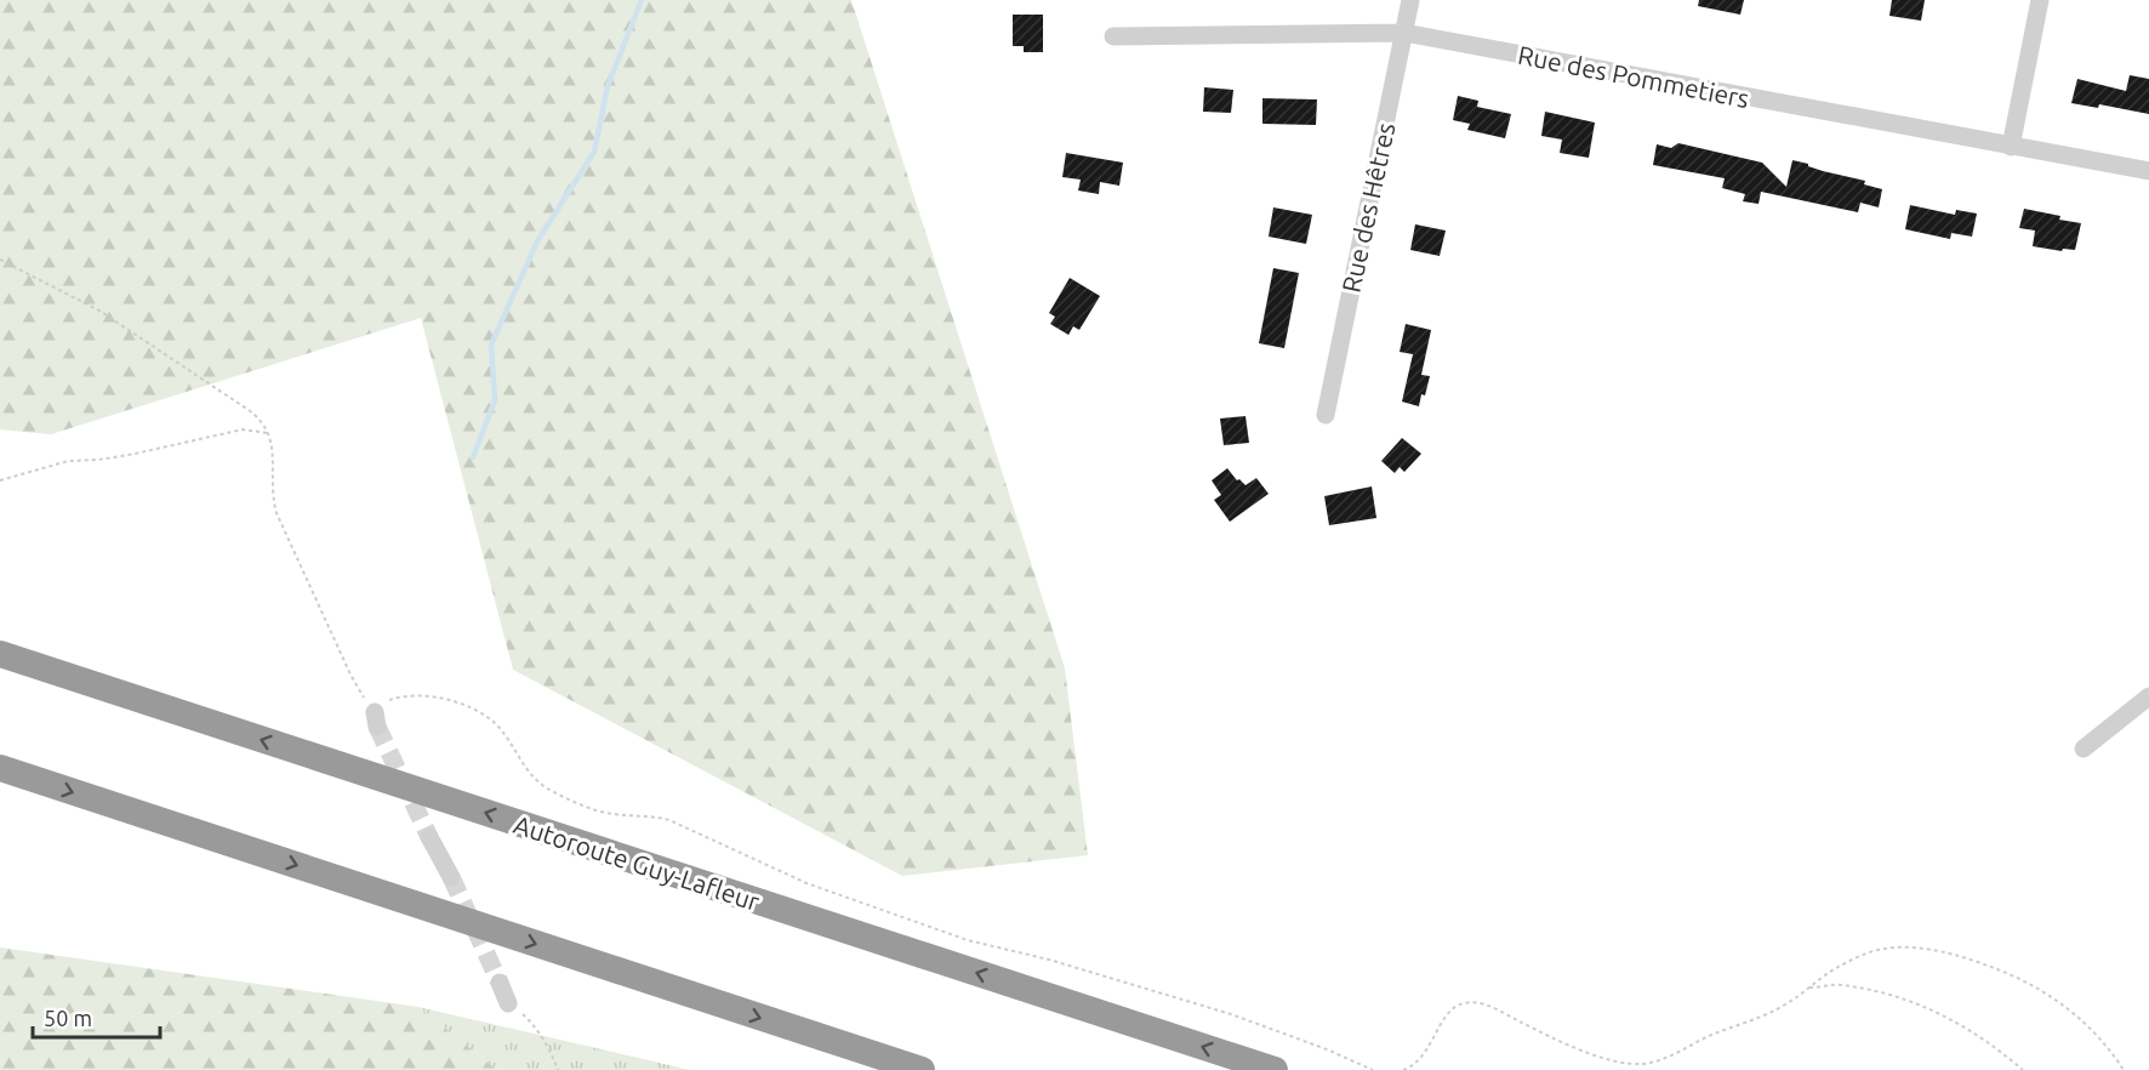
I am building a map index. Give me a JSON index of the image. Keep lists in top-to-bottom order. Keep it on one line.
{"streets":{"highway":["Autoroute Guy-Lafleur"],"street":["Rue des Pommetiers","Rue des Hêtres"]},"crossings":[["Rue des Pommetiers","Rue des Hêtres"]],"scale_bar":"50 m"}
